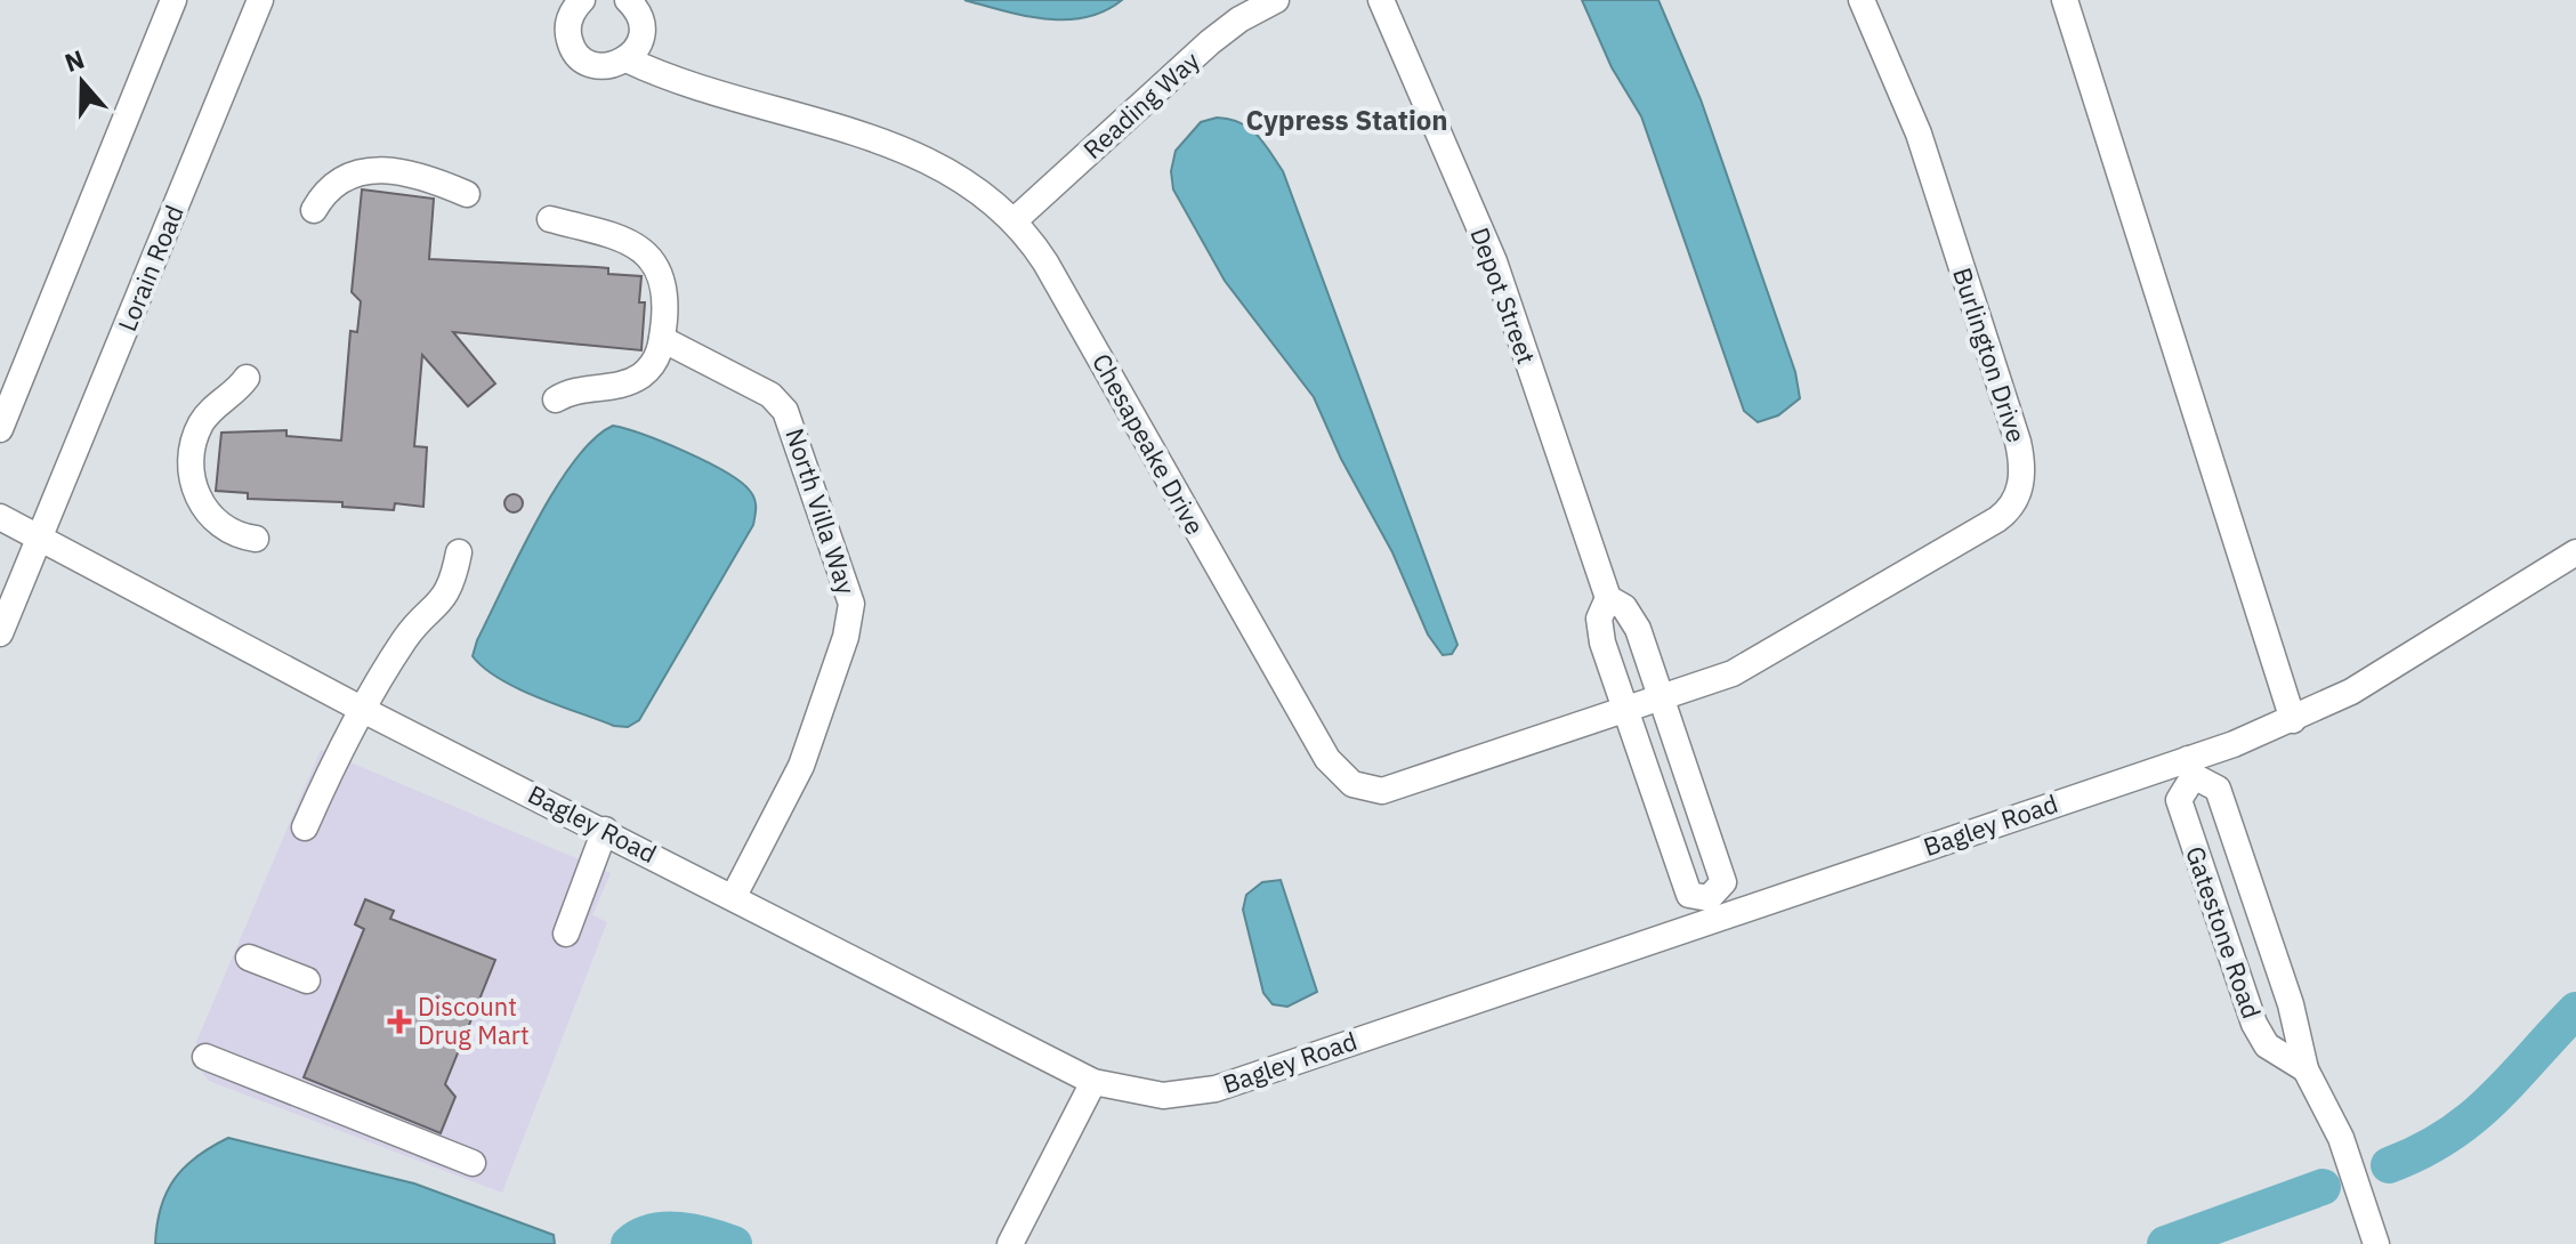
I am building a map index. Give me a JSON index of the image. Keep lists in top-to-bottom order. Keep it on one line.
{"streets":{"street":["Reading Way","Lorain Road","Depot Street","Burlington Drive","Chesapeake Drive","North Villa Way","Bagley Road","Gatestone Road"]},"crossings":[["Reading Way","Chesapeake Drive"],["Lorain Road","Bagley Road"],["Depot Street","Burlington Drive"],["Depot Street","Chesapeake Drive"],["Depot Street","Bagley Road"],["Burlington Drive","Chesapeake Drive"],["North Villa Way","Bagley Road"],["Bagley Road","Gatestone Road"]],"districts":["Cypress Station"],"places":{"health":["Discount Drug Mart"]},"north":"top"}
